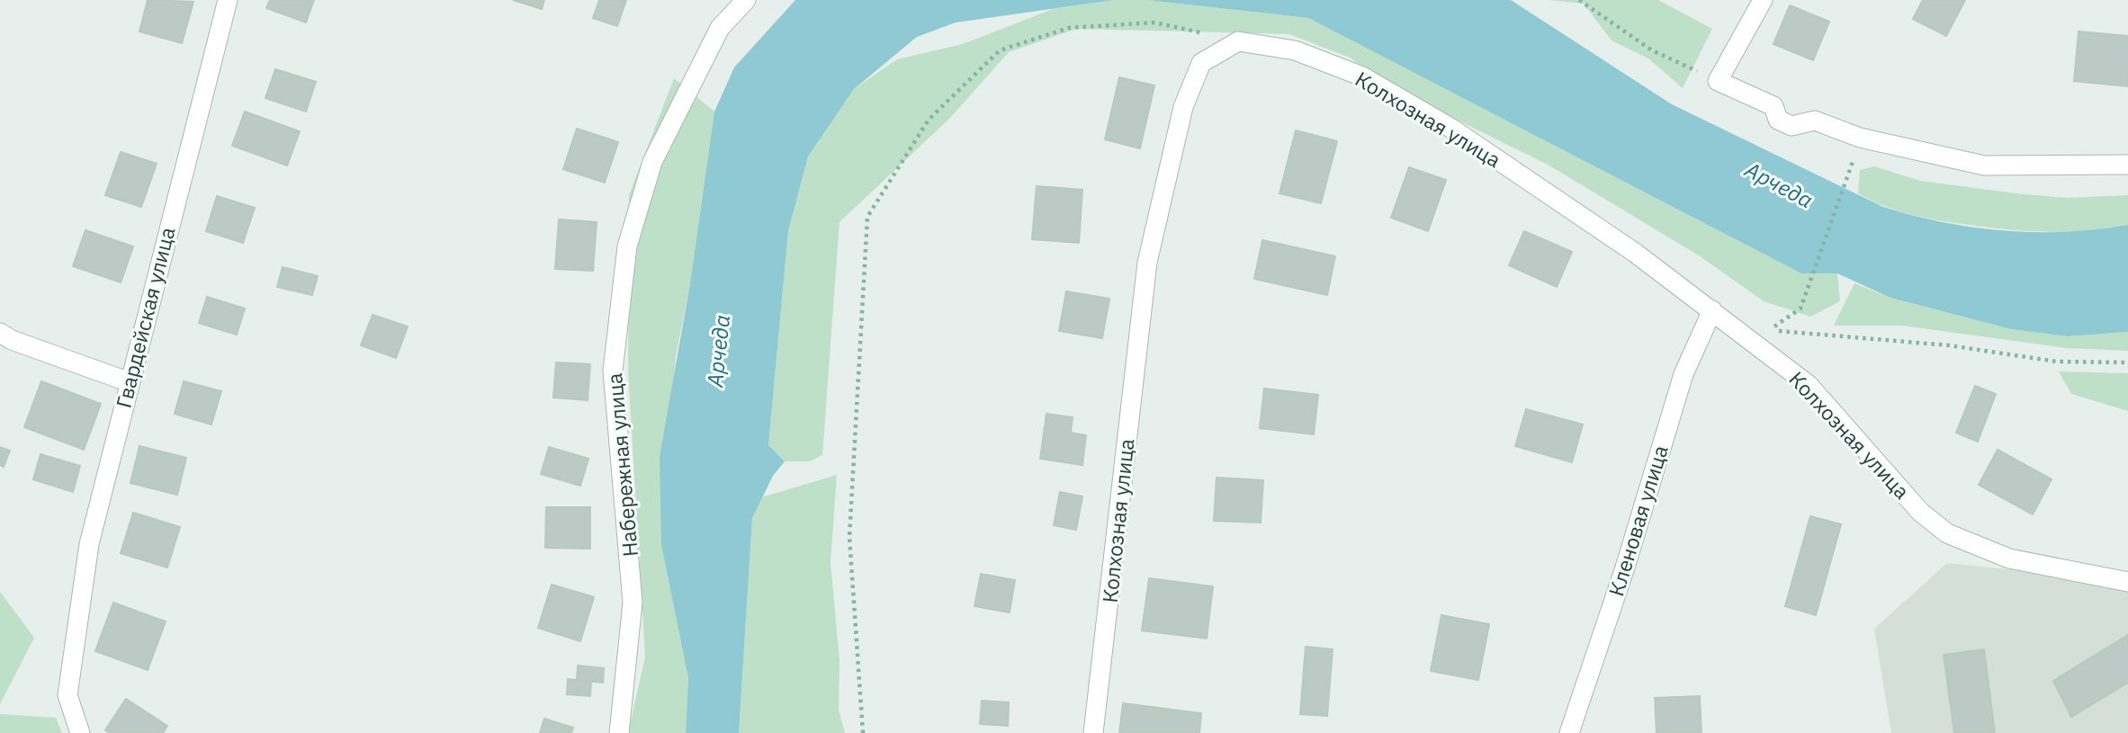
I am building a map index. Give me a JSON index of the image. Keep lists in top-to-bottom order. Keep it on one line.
{"streets":{"street":["Колхозная улица","Гвардейская улица","Набережная улица","Кленовая улица"]},"crossings":[["Колхозная улица","Кленовая улица"]],"water":["Арчеда"]}
